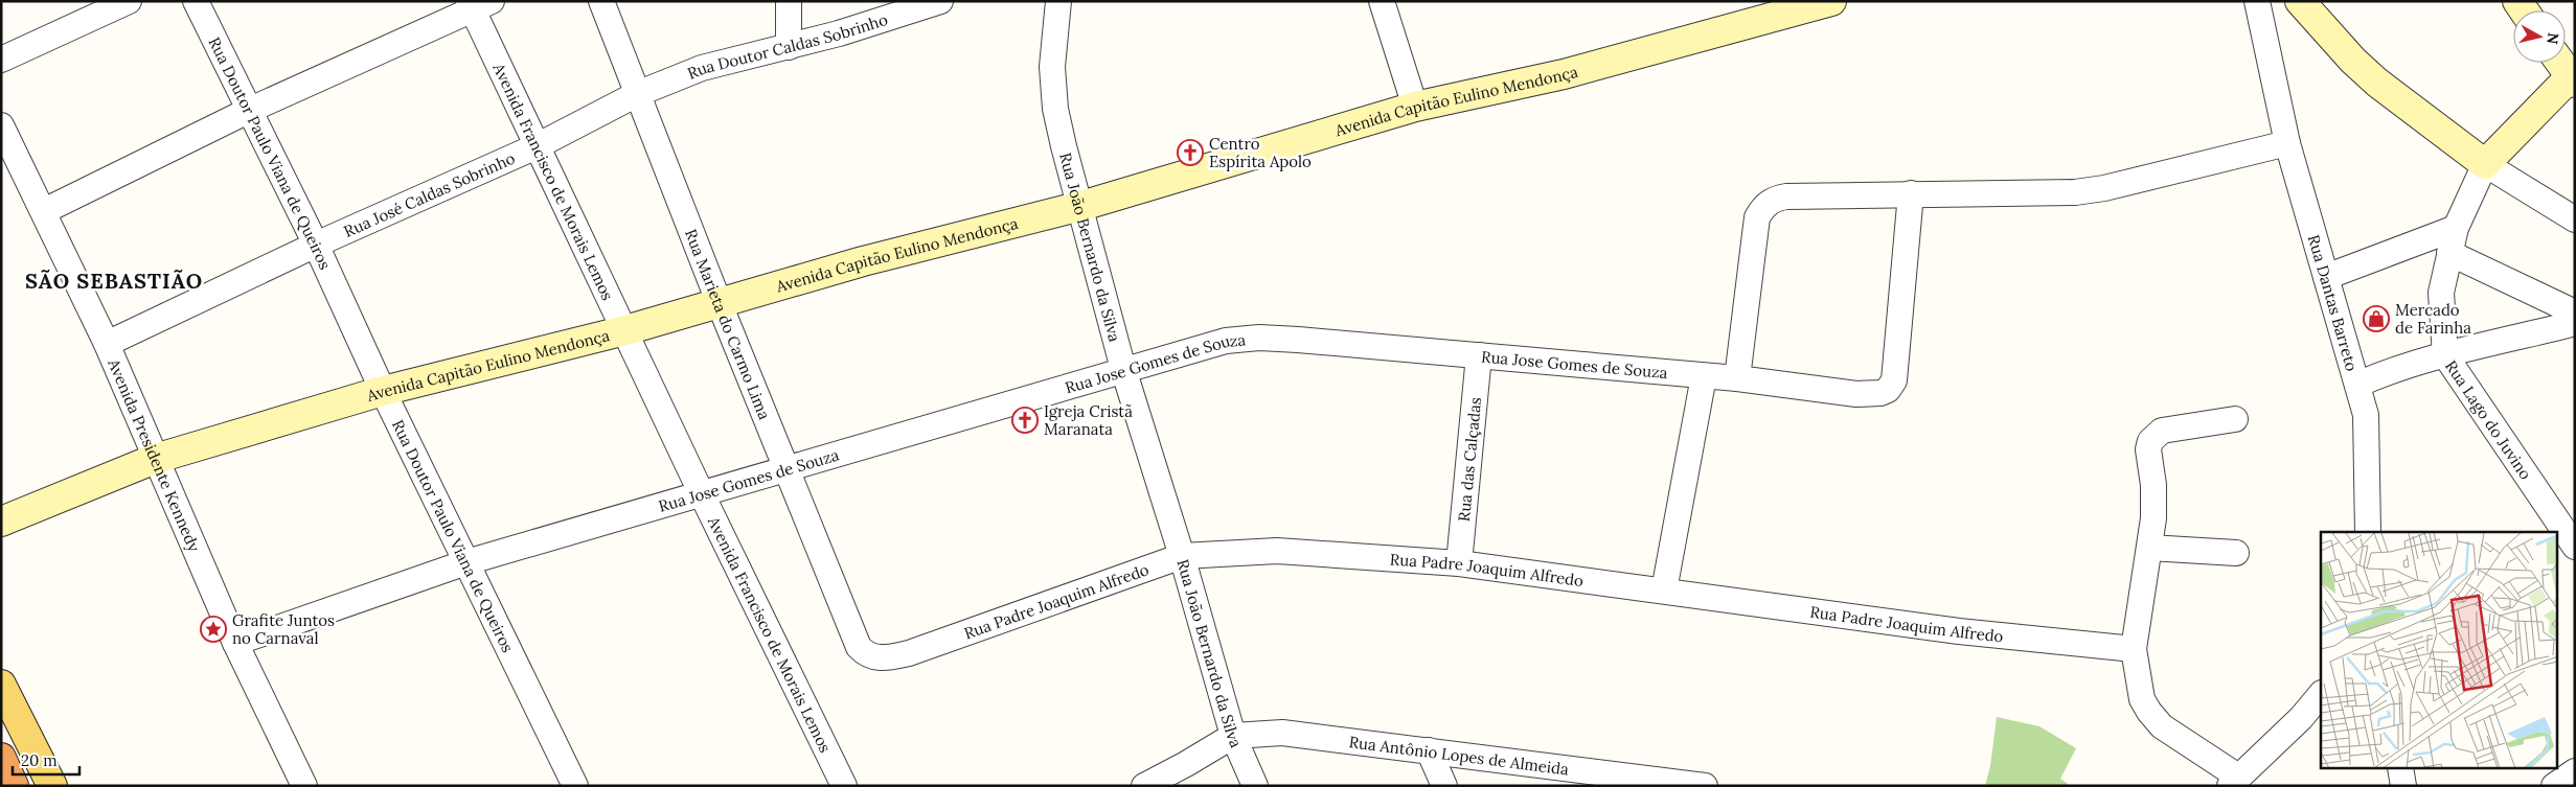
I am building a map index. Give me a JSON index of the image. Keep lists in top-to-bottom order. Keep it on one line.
{"streets":{"main road":["Avenida Capitão Eulino Mendonça"],"street":["Rua Doutor Caldas Sobrinho","Rua Doutor Paulo Viana de Queiros","Avenida Francisco de Morais Lemos","Rua José Caldas Sobrinho","Rua João Bernardo da Silva","Rua Dantas Barreto","Rua Marieta do Carmo Lima","Rua Jose Gomes de Souza","Rua Lago do Juvino","Avenida Presidente Kennedy","Rua das Calçadas","Rua Padre Joaquim Alfredo","Rua Antônio Lopes de Almeida"]},"crossings":[["Rua Doutor Caldas Sobrinho","Rua José Caldas Sobrinho"],["Rua Doutor Caldas Sobrinho","Rua Marieta do Carmo Lima"],["Avenida Capitão Eulino Mendonça","Rua Doutor Paulo Viana de Queiros"],["Avenida Capitão Eulino Mendonça","Avenida Francisco de Morais Lemos"],["Avenida Capitão Eulino Mendonça","Rua João Bernardo da Silva"],["Avenida Capitão Eulino Mendonça","Rua Marieta do Carmo Lima"],["Avenida Capitão Eulino Mendonça","Avenida Presidente Kennedy"],["Rua Doutor Paulo Viana de Queiros","Rua José Caldas Sobrinho"],["Rua Doutor Paulo Viana de Queiros","Rua Jose Gomes de Souza"],["Avenida Francisco de Morais Lemos","Rua José Caldas Sobrinho"],["Avenida Francisco de Morais Lemos","Rua Jose Gomes de Souza"],["Rua José Caldas Sobrinho","Rua Marieta do Carmo Lima"],["Rua José Caldas Sobrinho","Avenida Presidente Kennedy"],["Rua João Bernardo da Silva","Rua Jose Gomes de Souza"],["Rua João Bernardo da Silva","Rua Padre Joaquim Alfredo"],["Rua João Bernardo da Silva","Rua Antônio Lopes de Almeida"],["Rua Dantas Barreto","Rua Lago do Juvino"],["Rua Marieta do Carmo Lima","Rua Jose Gomes de Souza"],["Rua Marieta do Carmo Lima","Rua Padre Joaquim Alfredo"],["Rua Jose Gomes de Souza","Avenida Presidente Kennedy"],["Rua Jose Gomes de Souza","Rua das Calçadas"],["Rua das Calçadas","Rua Padre Joaquim Alfredo"]],"districts":["SÃO SEBASTIÃO"],"places":{"church":["Centro Espírita Apolo","Igreja Cristã Maranata"],"shop":["Mercado de Farinha"],"place":["Grafite Juntos no Carnaval"]},"scale_bar":"20 m","north":"right"}
